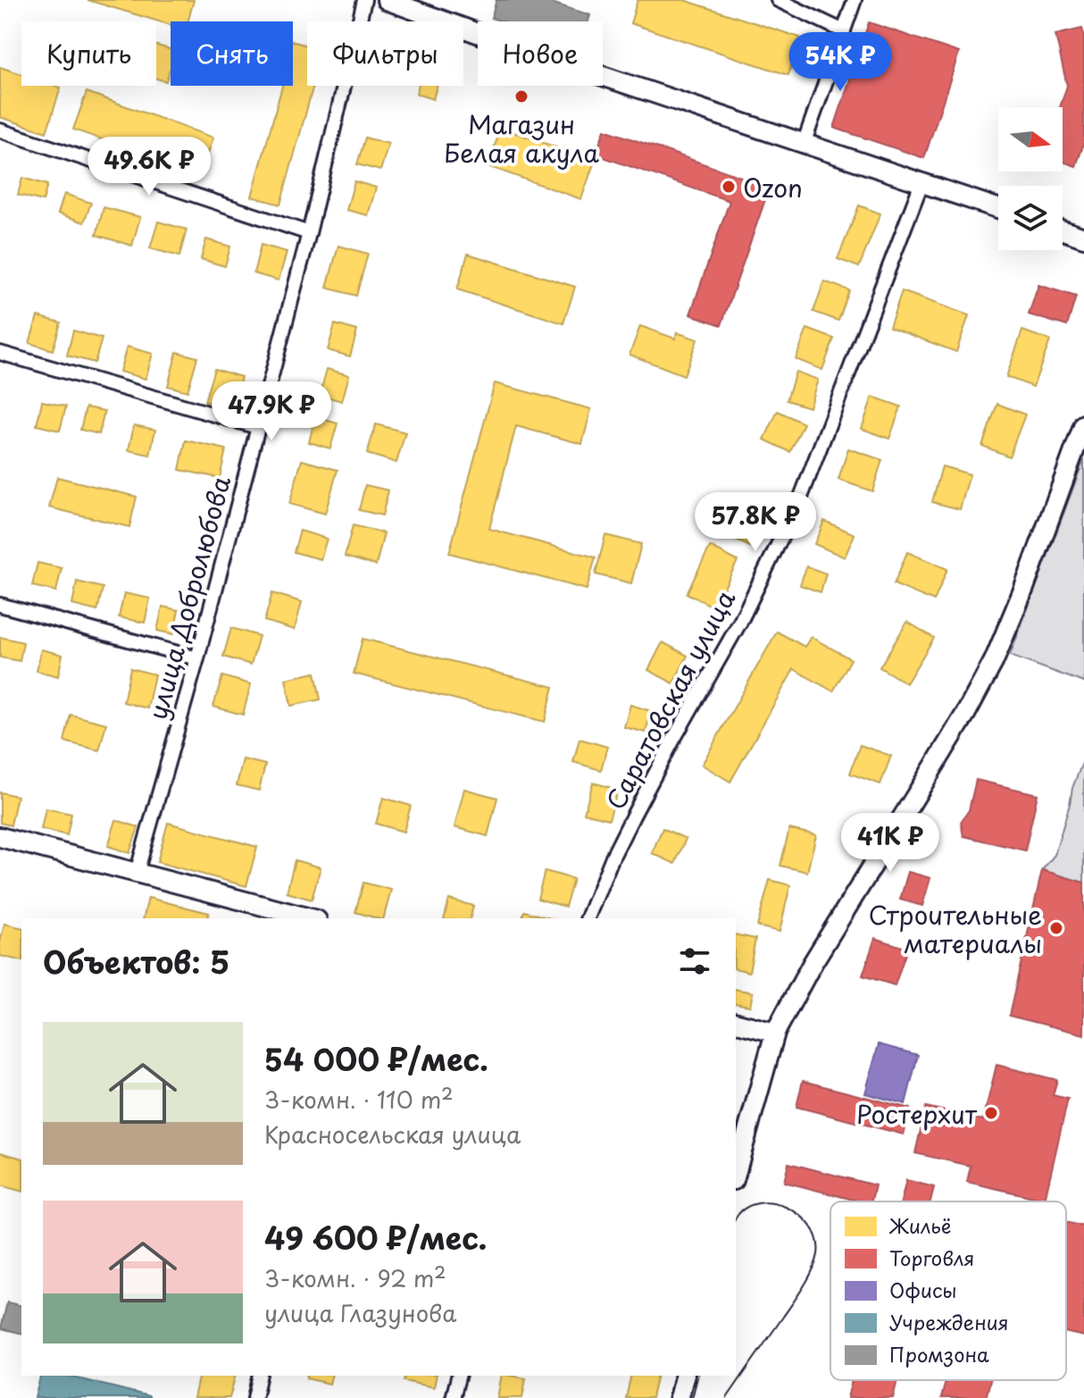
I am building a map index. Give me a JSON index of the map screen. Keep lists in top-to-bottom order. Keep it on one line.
{"streets":{"street":["улица Добролюбова","Саратовская улица"]},"places":["Магазин Белая акула","Ozon","Строительные материалы","Ростерхит"],"legend":["Жильё","Торговля","Офисы","Учреждения","Промзона"],"north":"right","page":{"chip":["Купить","Снять","Фильтры","Новое"],"price":["54K ₽","49.6K ₽","47.9K ₽","57.8K ₽","41K ₽"],"heading":"Объектов: 5","list":[{"name":"54 000 ₽/мес.","note":"3-комн. · 110 m² · Красносельская улица"},{"name":"49 600 ₽/мес.","note":"3-комн. · 92 m² · улица Глазунова"}]}}
